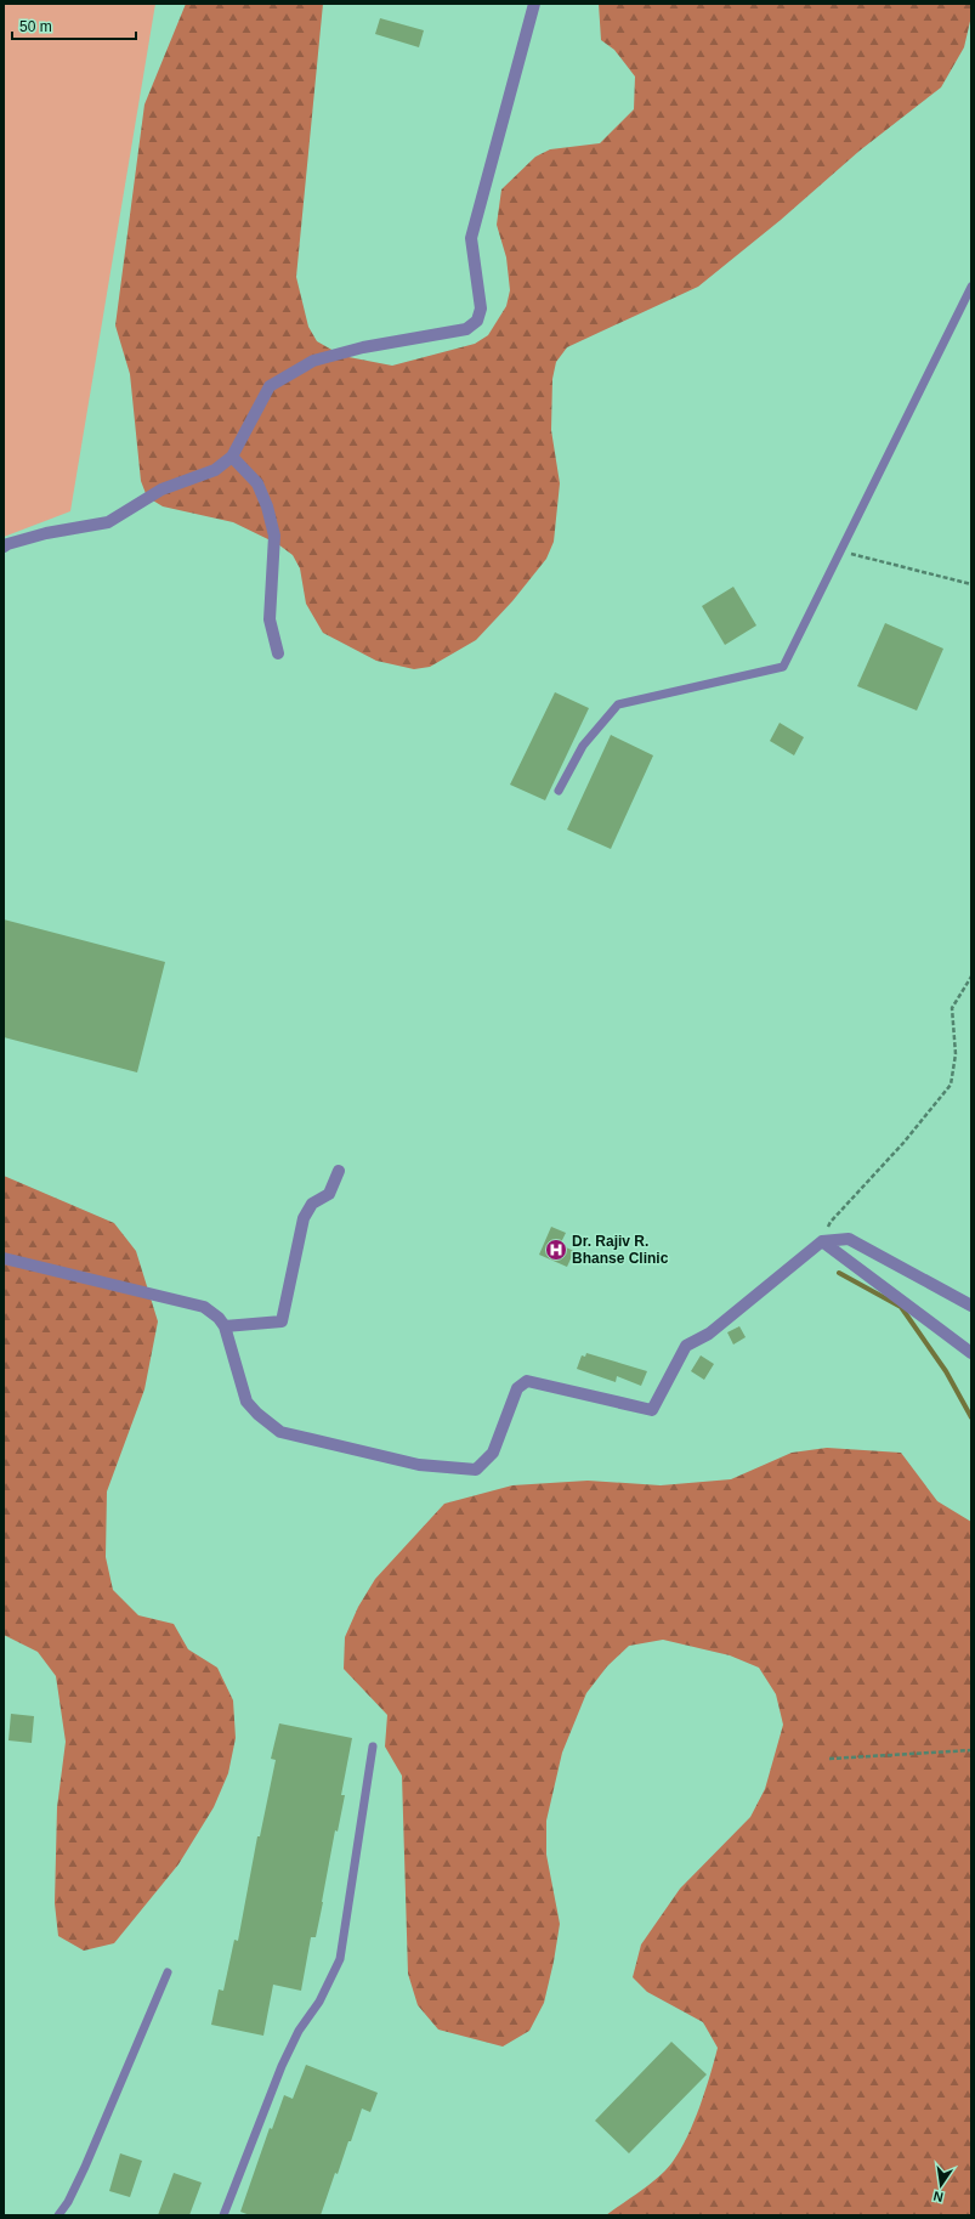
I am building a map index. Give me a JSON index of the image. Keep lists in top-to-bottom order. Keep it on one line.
{"places":{"hospital":["Dr. Rajiv R. Bhanse Clinic"]},"scale_bar":"50 m","north":"bottom"}
